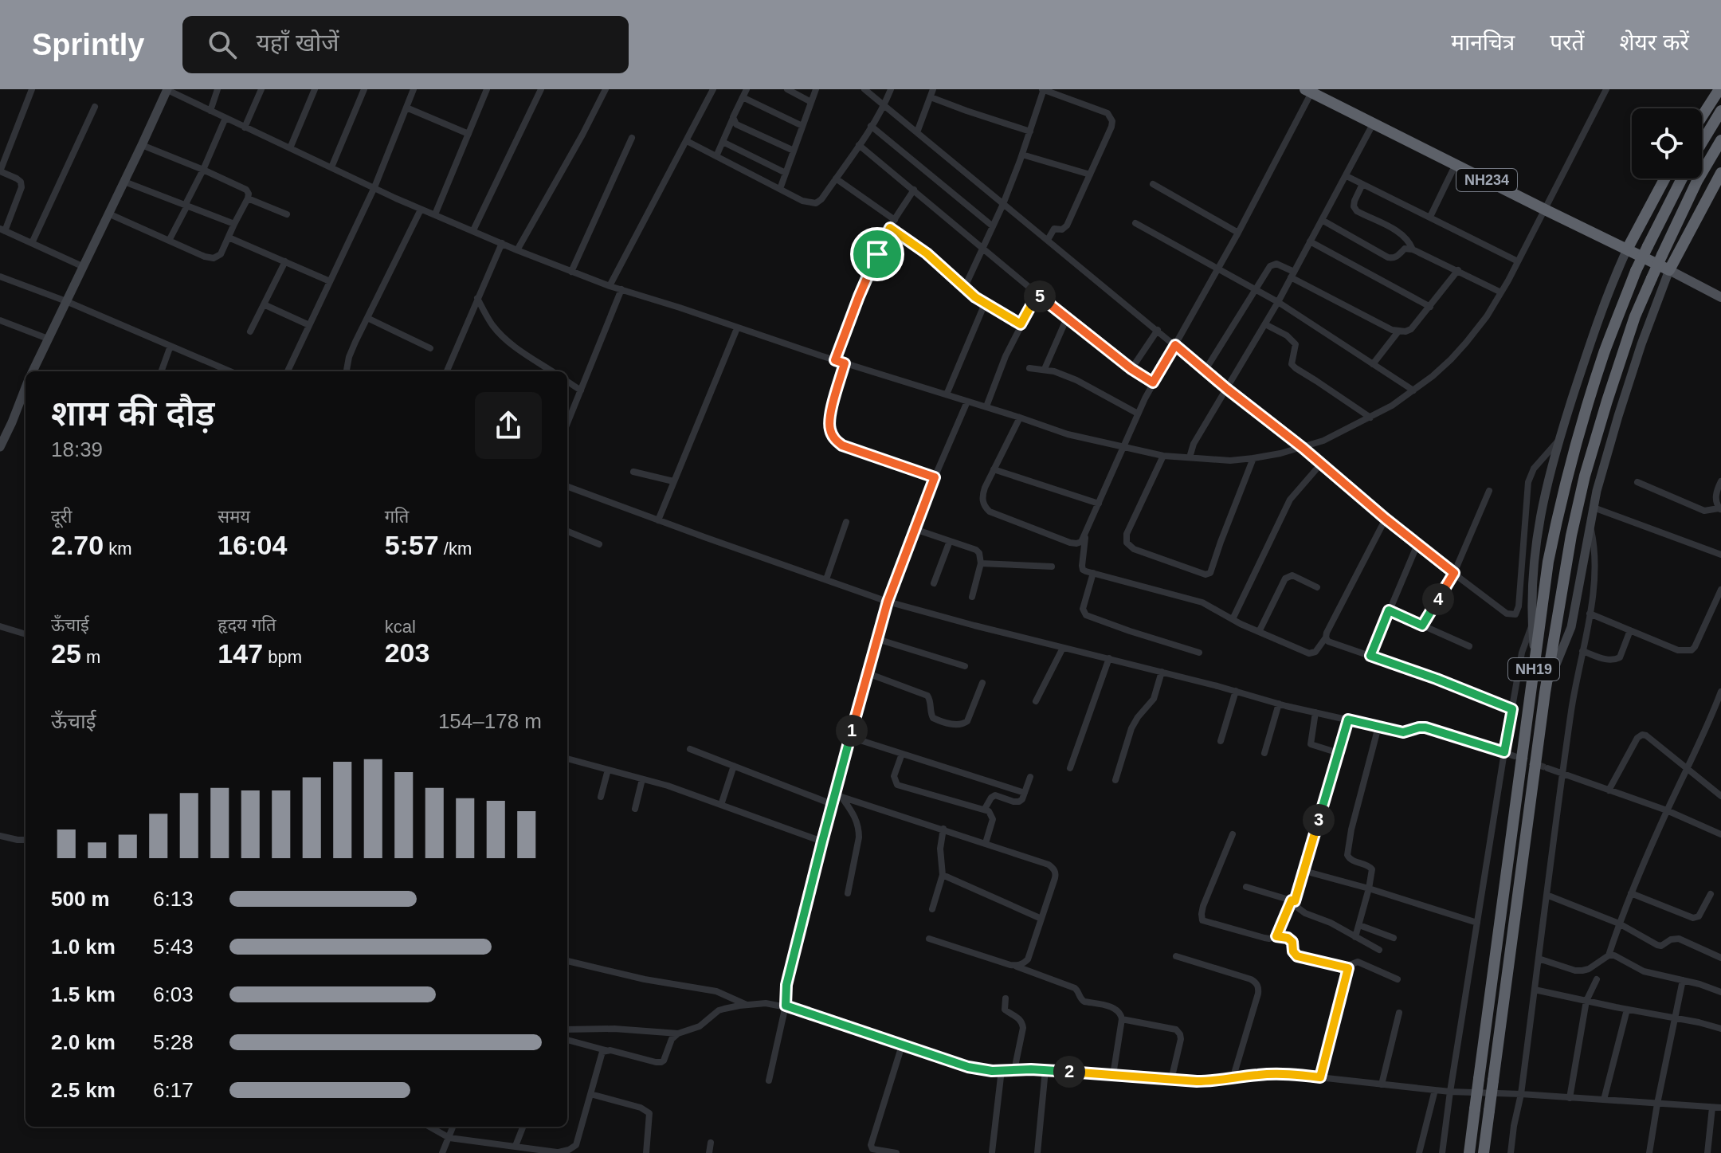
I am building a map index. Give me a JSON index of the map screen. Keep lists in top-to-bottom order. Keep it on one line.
{"streets":{"highway":["NH234","NH19"]},"page":{"header":"Sprintly","search":"यहाँ खोजें","nav":["मानचित्र","परतें","शेयर करें"],"pins":["5","4","1","3","2"],"heading":["शाम की दौड़","18:39"],"stats":[["दूरी","2.70 km"],["समय","16:04"],["गति","5:57 /km"],["ऊँचाई","25 m"],["हृदय गति","147 bpm"],["kcal","203"]],"chart":["ऊँचाई","154–178 m"],"list":[{"name":"500 m","note":"6:13"},{"name":"1.0 km","note":"5:43"},{"name":"1.5 km","note":"6:03"},{"name":"2.0 km","note":"5:28"},{"name":"2.5 km","note":"6:17"}]}}
